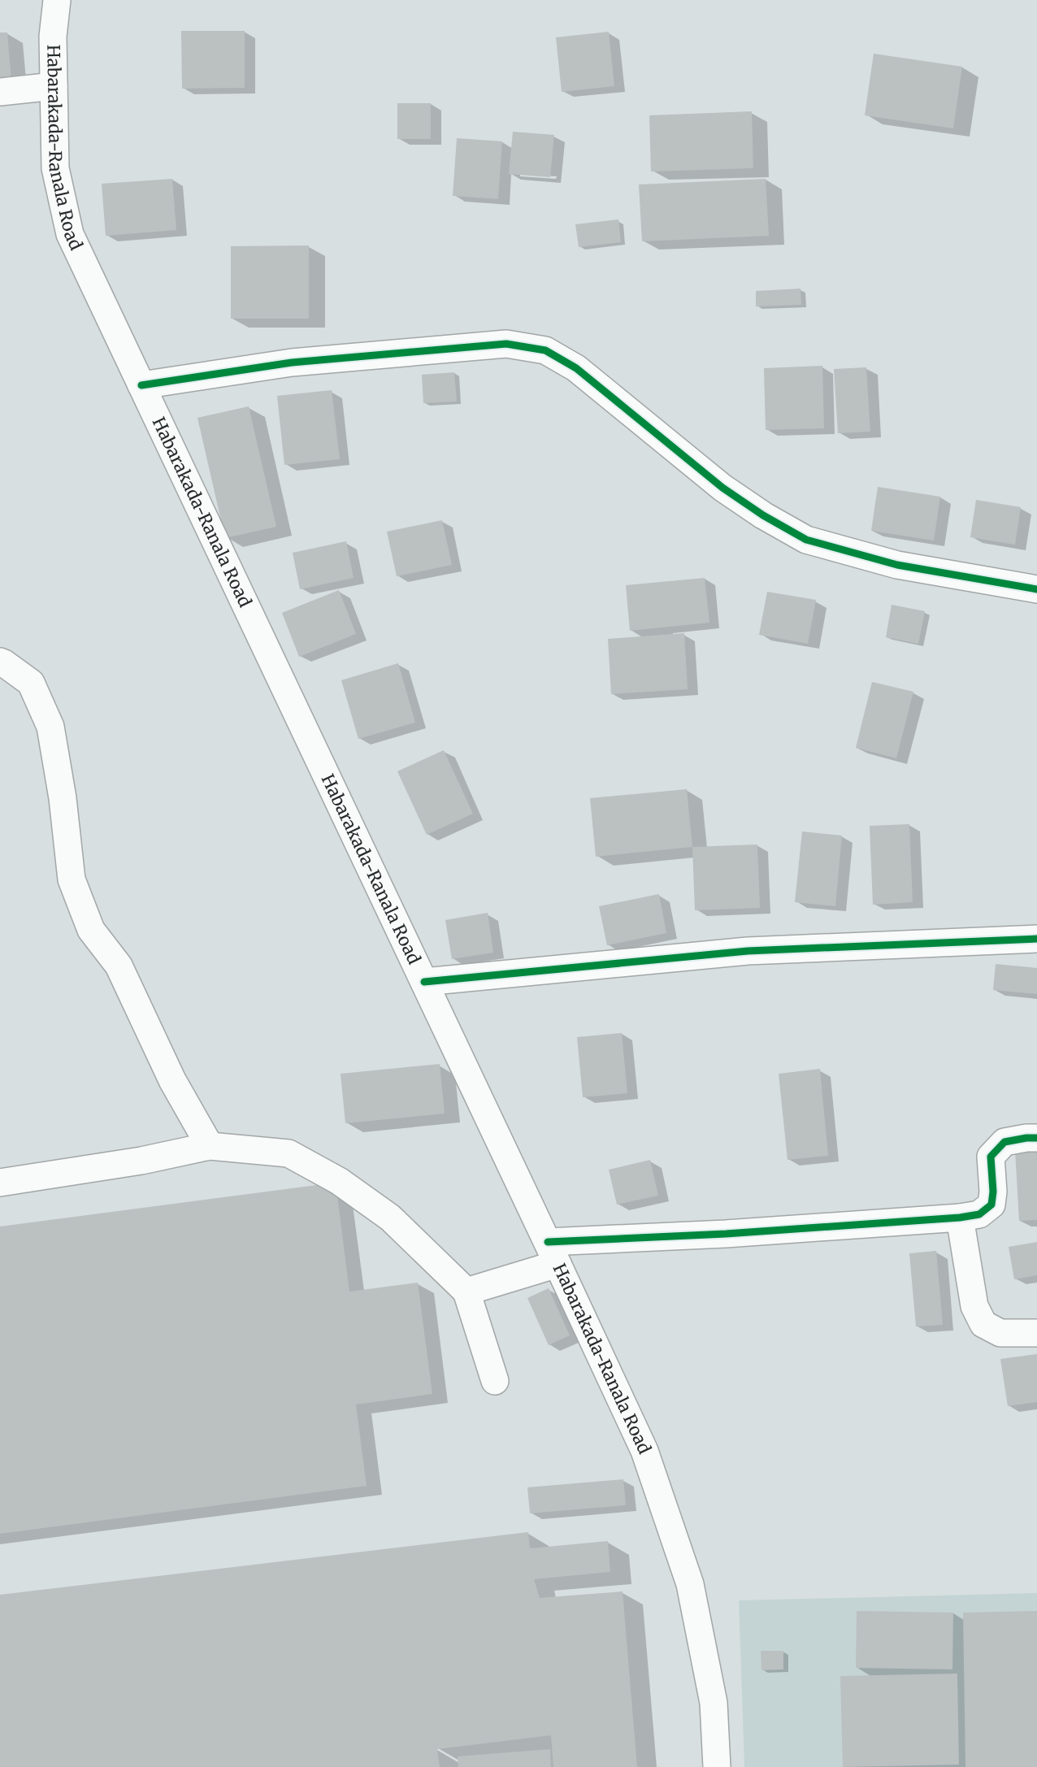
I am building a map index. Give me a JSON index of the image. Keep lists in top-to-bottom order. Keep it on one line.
{"streets":{"street":["Habarakada-Ranala Road"]}}
